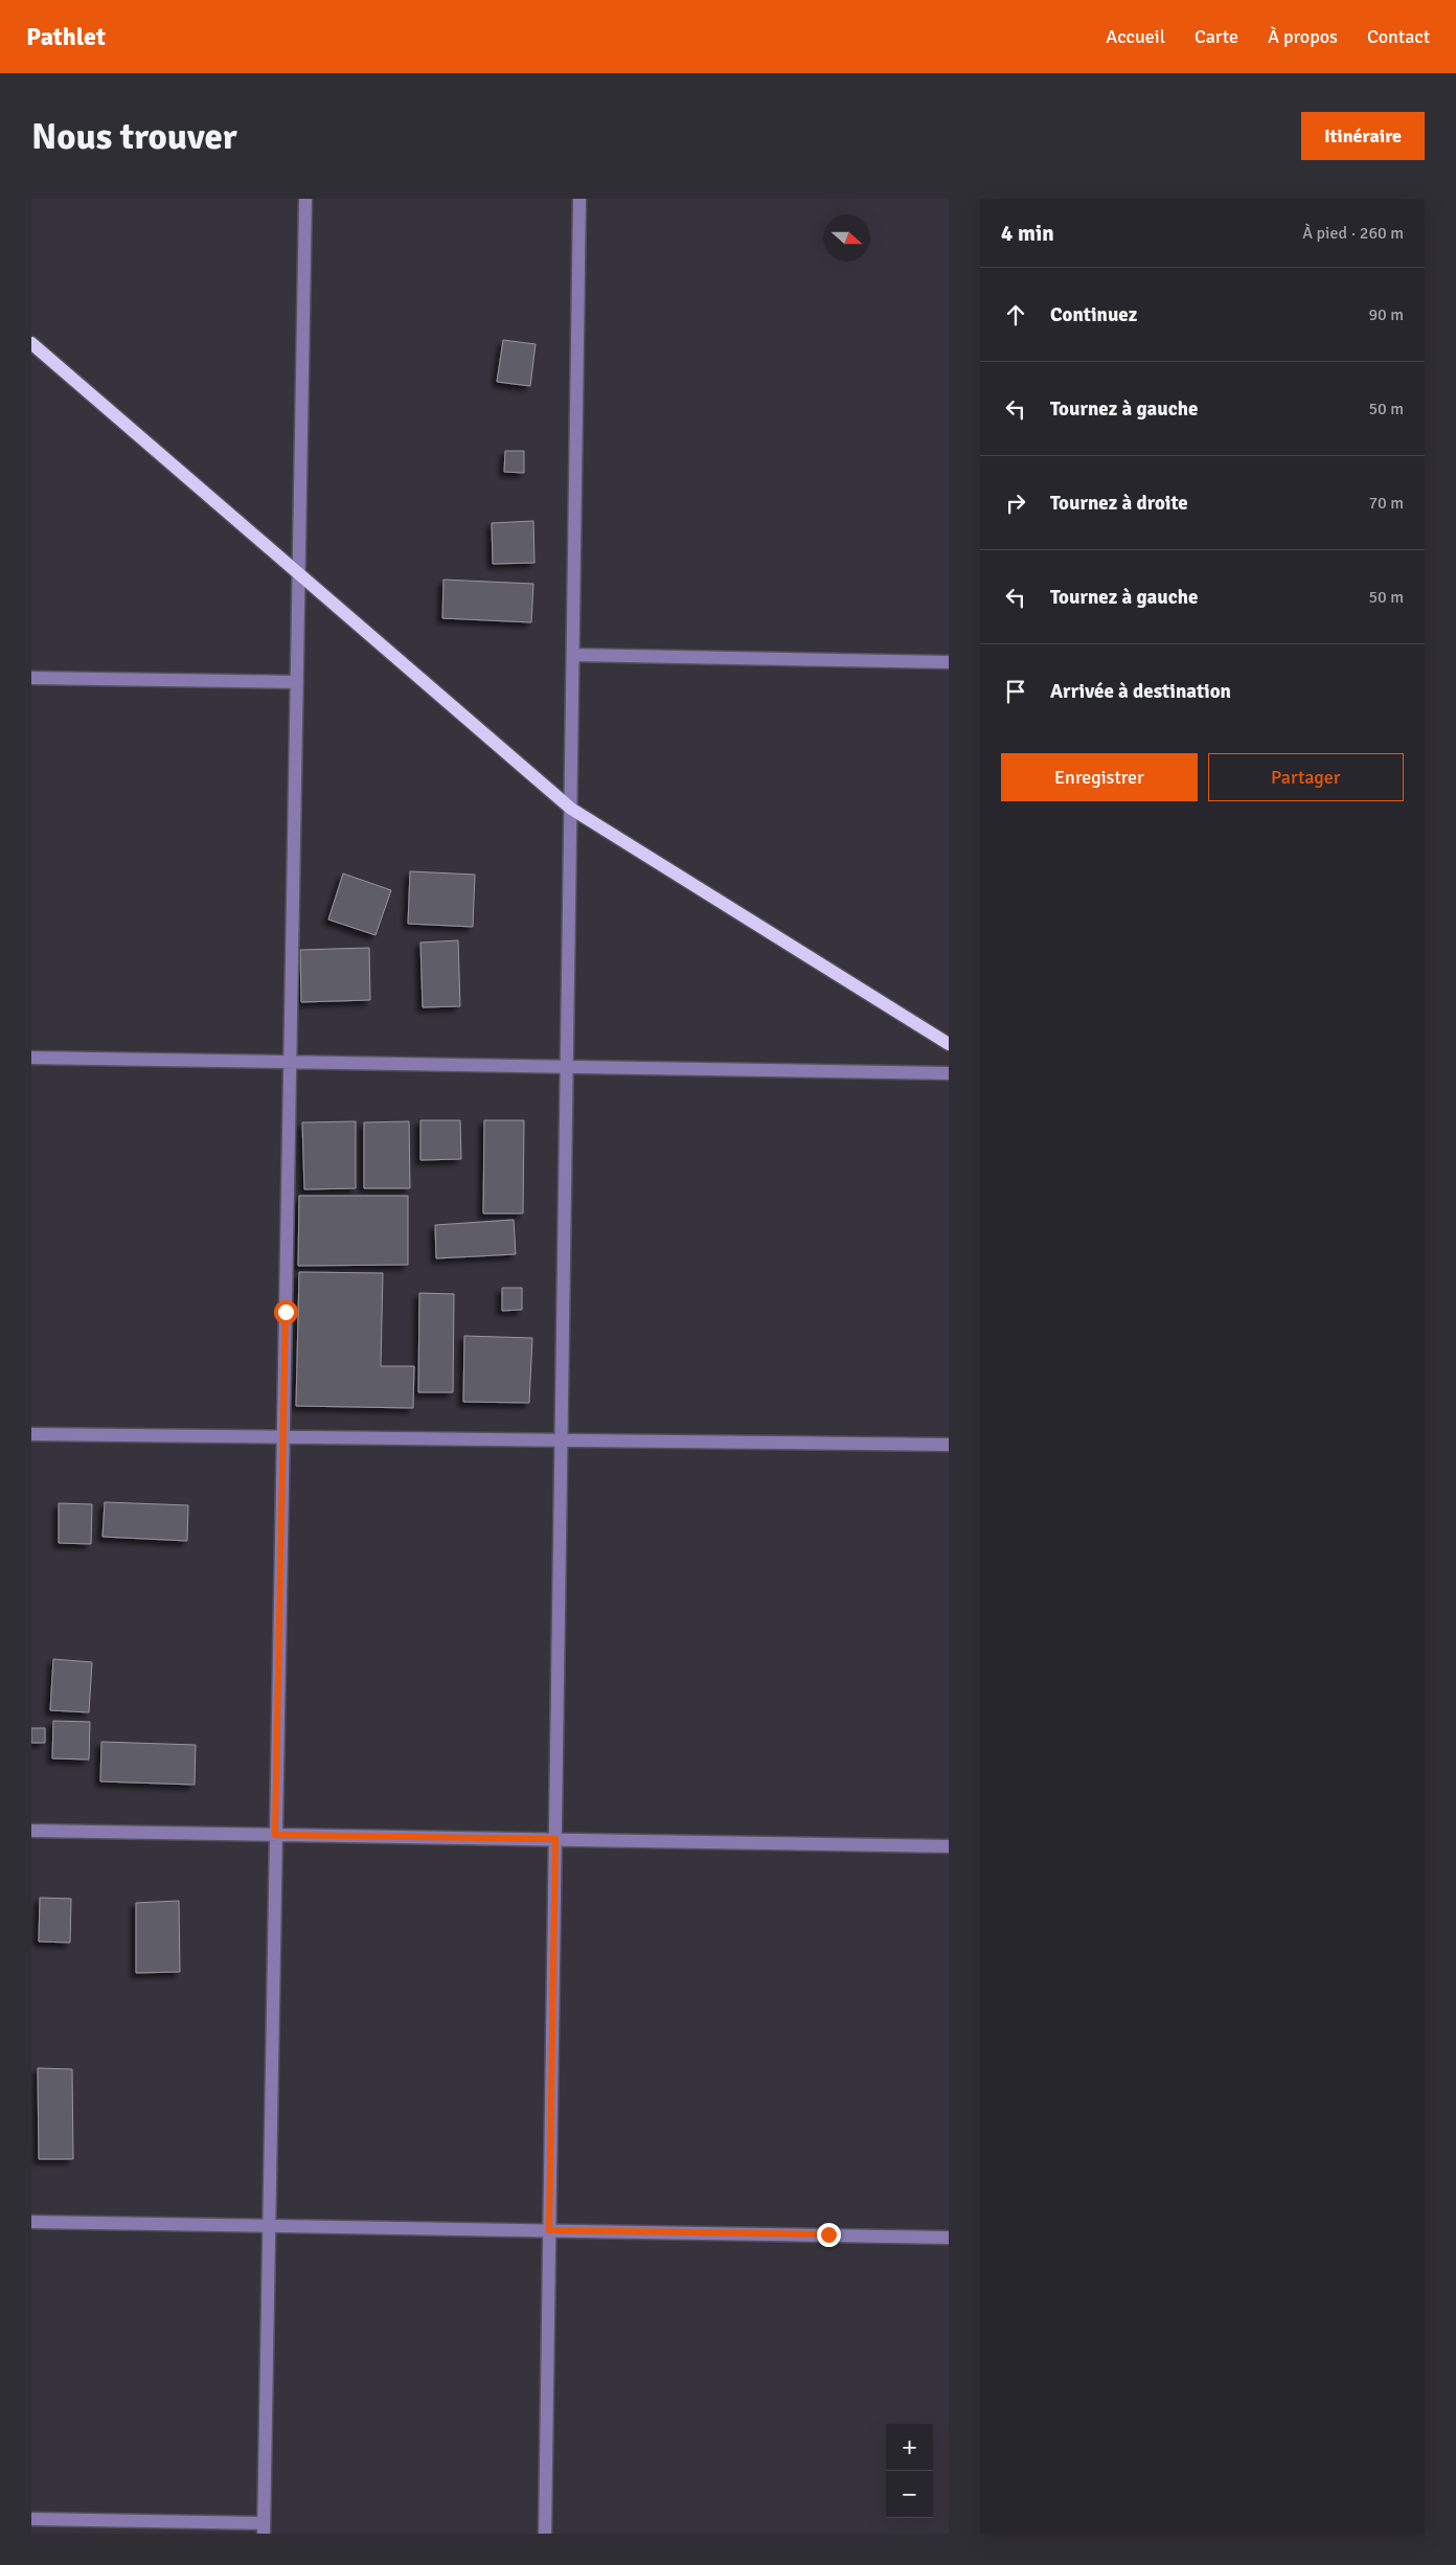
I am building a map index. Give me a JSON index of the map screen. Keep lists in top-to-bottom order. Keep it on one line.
{"north":"right","page":{"header":"Pathlet","nav":["Accueil","Carte","À propos","Contact"],"buttons":["Itinéraire",["Enregistrer","Partager"]],"title":"Nous trouver","heading":["4 min","À pied · 260 m"],"list":[["Continuez","90 m"],["Tournez à gauche","50 m"],["Tournez à droite","70 m"],["Tournez à gauche","50 m"],"Arrivée à destination"],"map_buttons":["+","−"]}}
